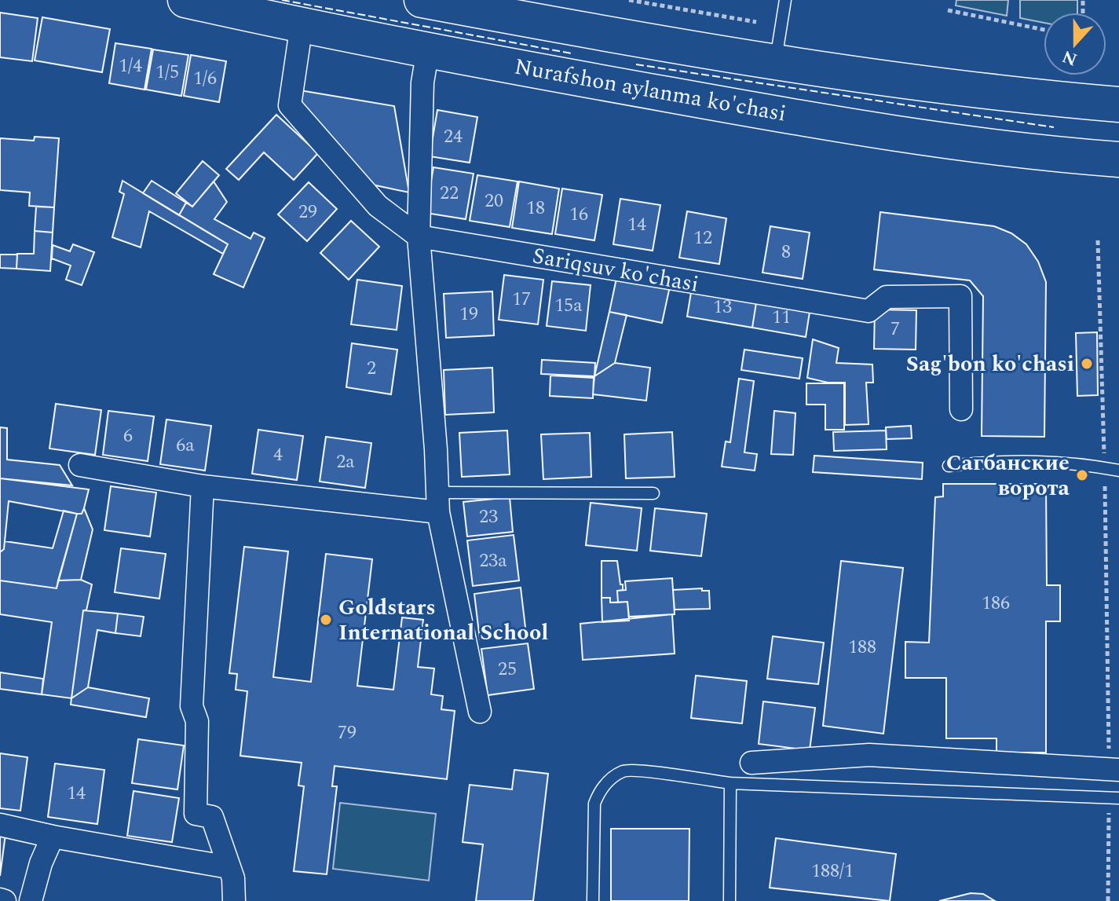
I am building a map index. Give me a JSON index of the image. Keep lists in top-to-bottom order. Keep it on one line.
{"streets":{"main road":["Nurafshon aylanma ko'chasi"],"street":["Sariqsuv ko'chasi"]},"crossings":[["Nurafshon aylanma ko'chasi","Sariqsuv ko'chasi"]],"places":["Sag'bon ko'chasi","Сагбанские ворота","Goldstars International School"],"house_numbers":["1/4","1/5","1/6","24","22","20","18","29","16","14","12","8","17","15a","13","19","11","7","2","6","6а","4","2a","23","23а","186","188","25","79","14","188/1"],"north":"bottom"}
